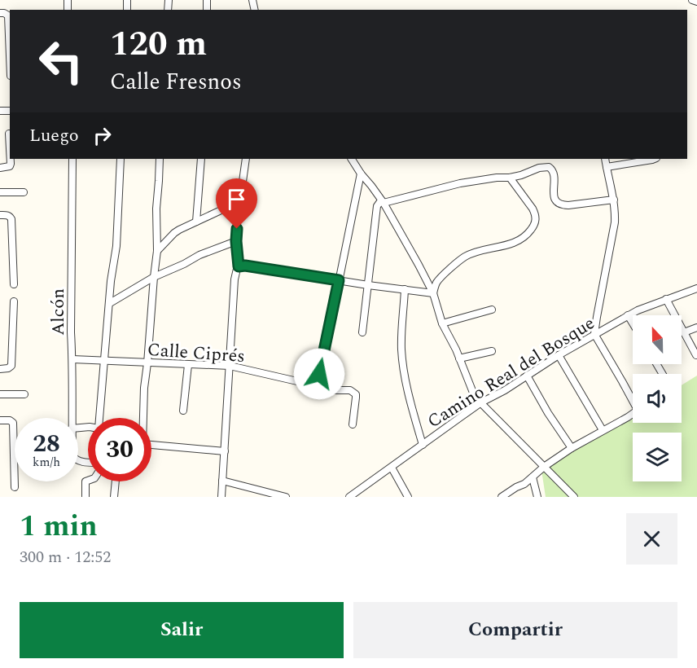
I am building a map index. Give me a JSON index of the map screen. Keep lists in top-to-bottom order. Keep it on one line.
{"streets":{"street":["Alcón","Calle Ciprés","Camino Real del Bosque"]},"crossings":[["Alcón","Calle Ciprés"]],"north":"top","page":{"turn":["120 m","Calle Fresnos"],"then":"Luego","speed":"28 km/h","limit":"30","heading":["1 min","300 m · 12:52"],"buttons":["Salir","Compartir"]}}
